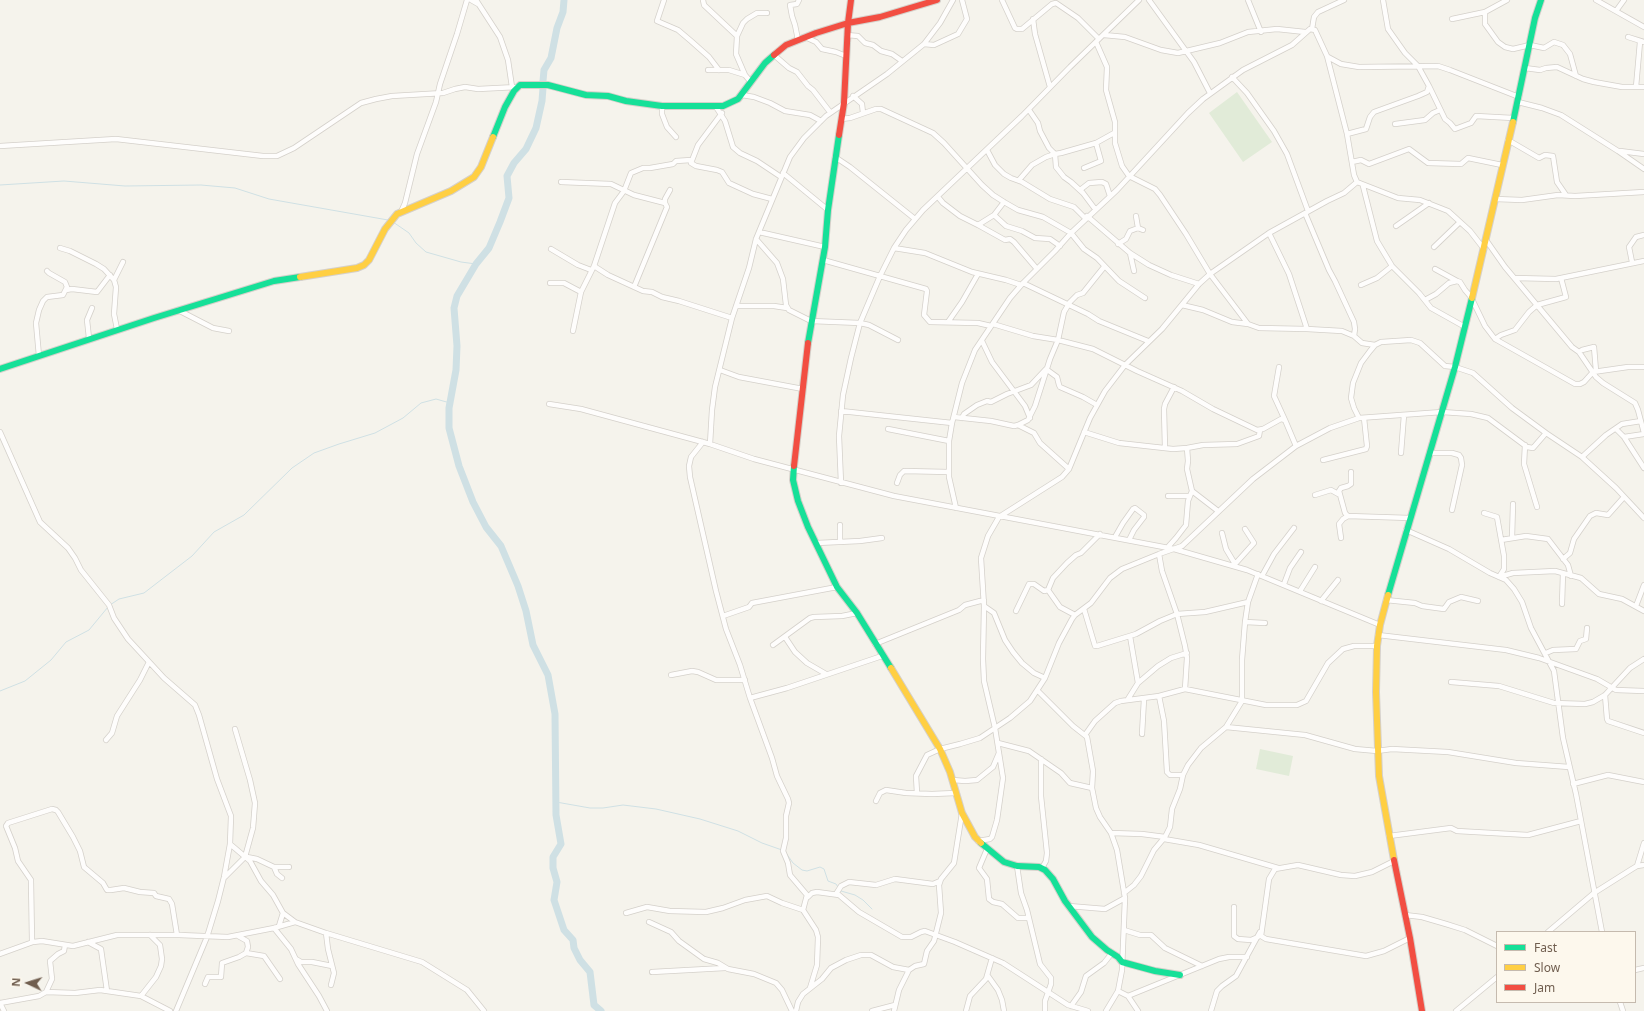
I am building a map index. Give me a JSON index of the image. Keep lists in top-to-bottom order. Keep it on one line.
{"legend":["Fast","Slow","Jam"],"north":"left"}
